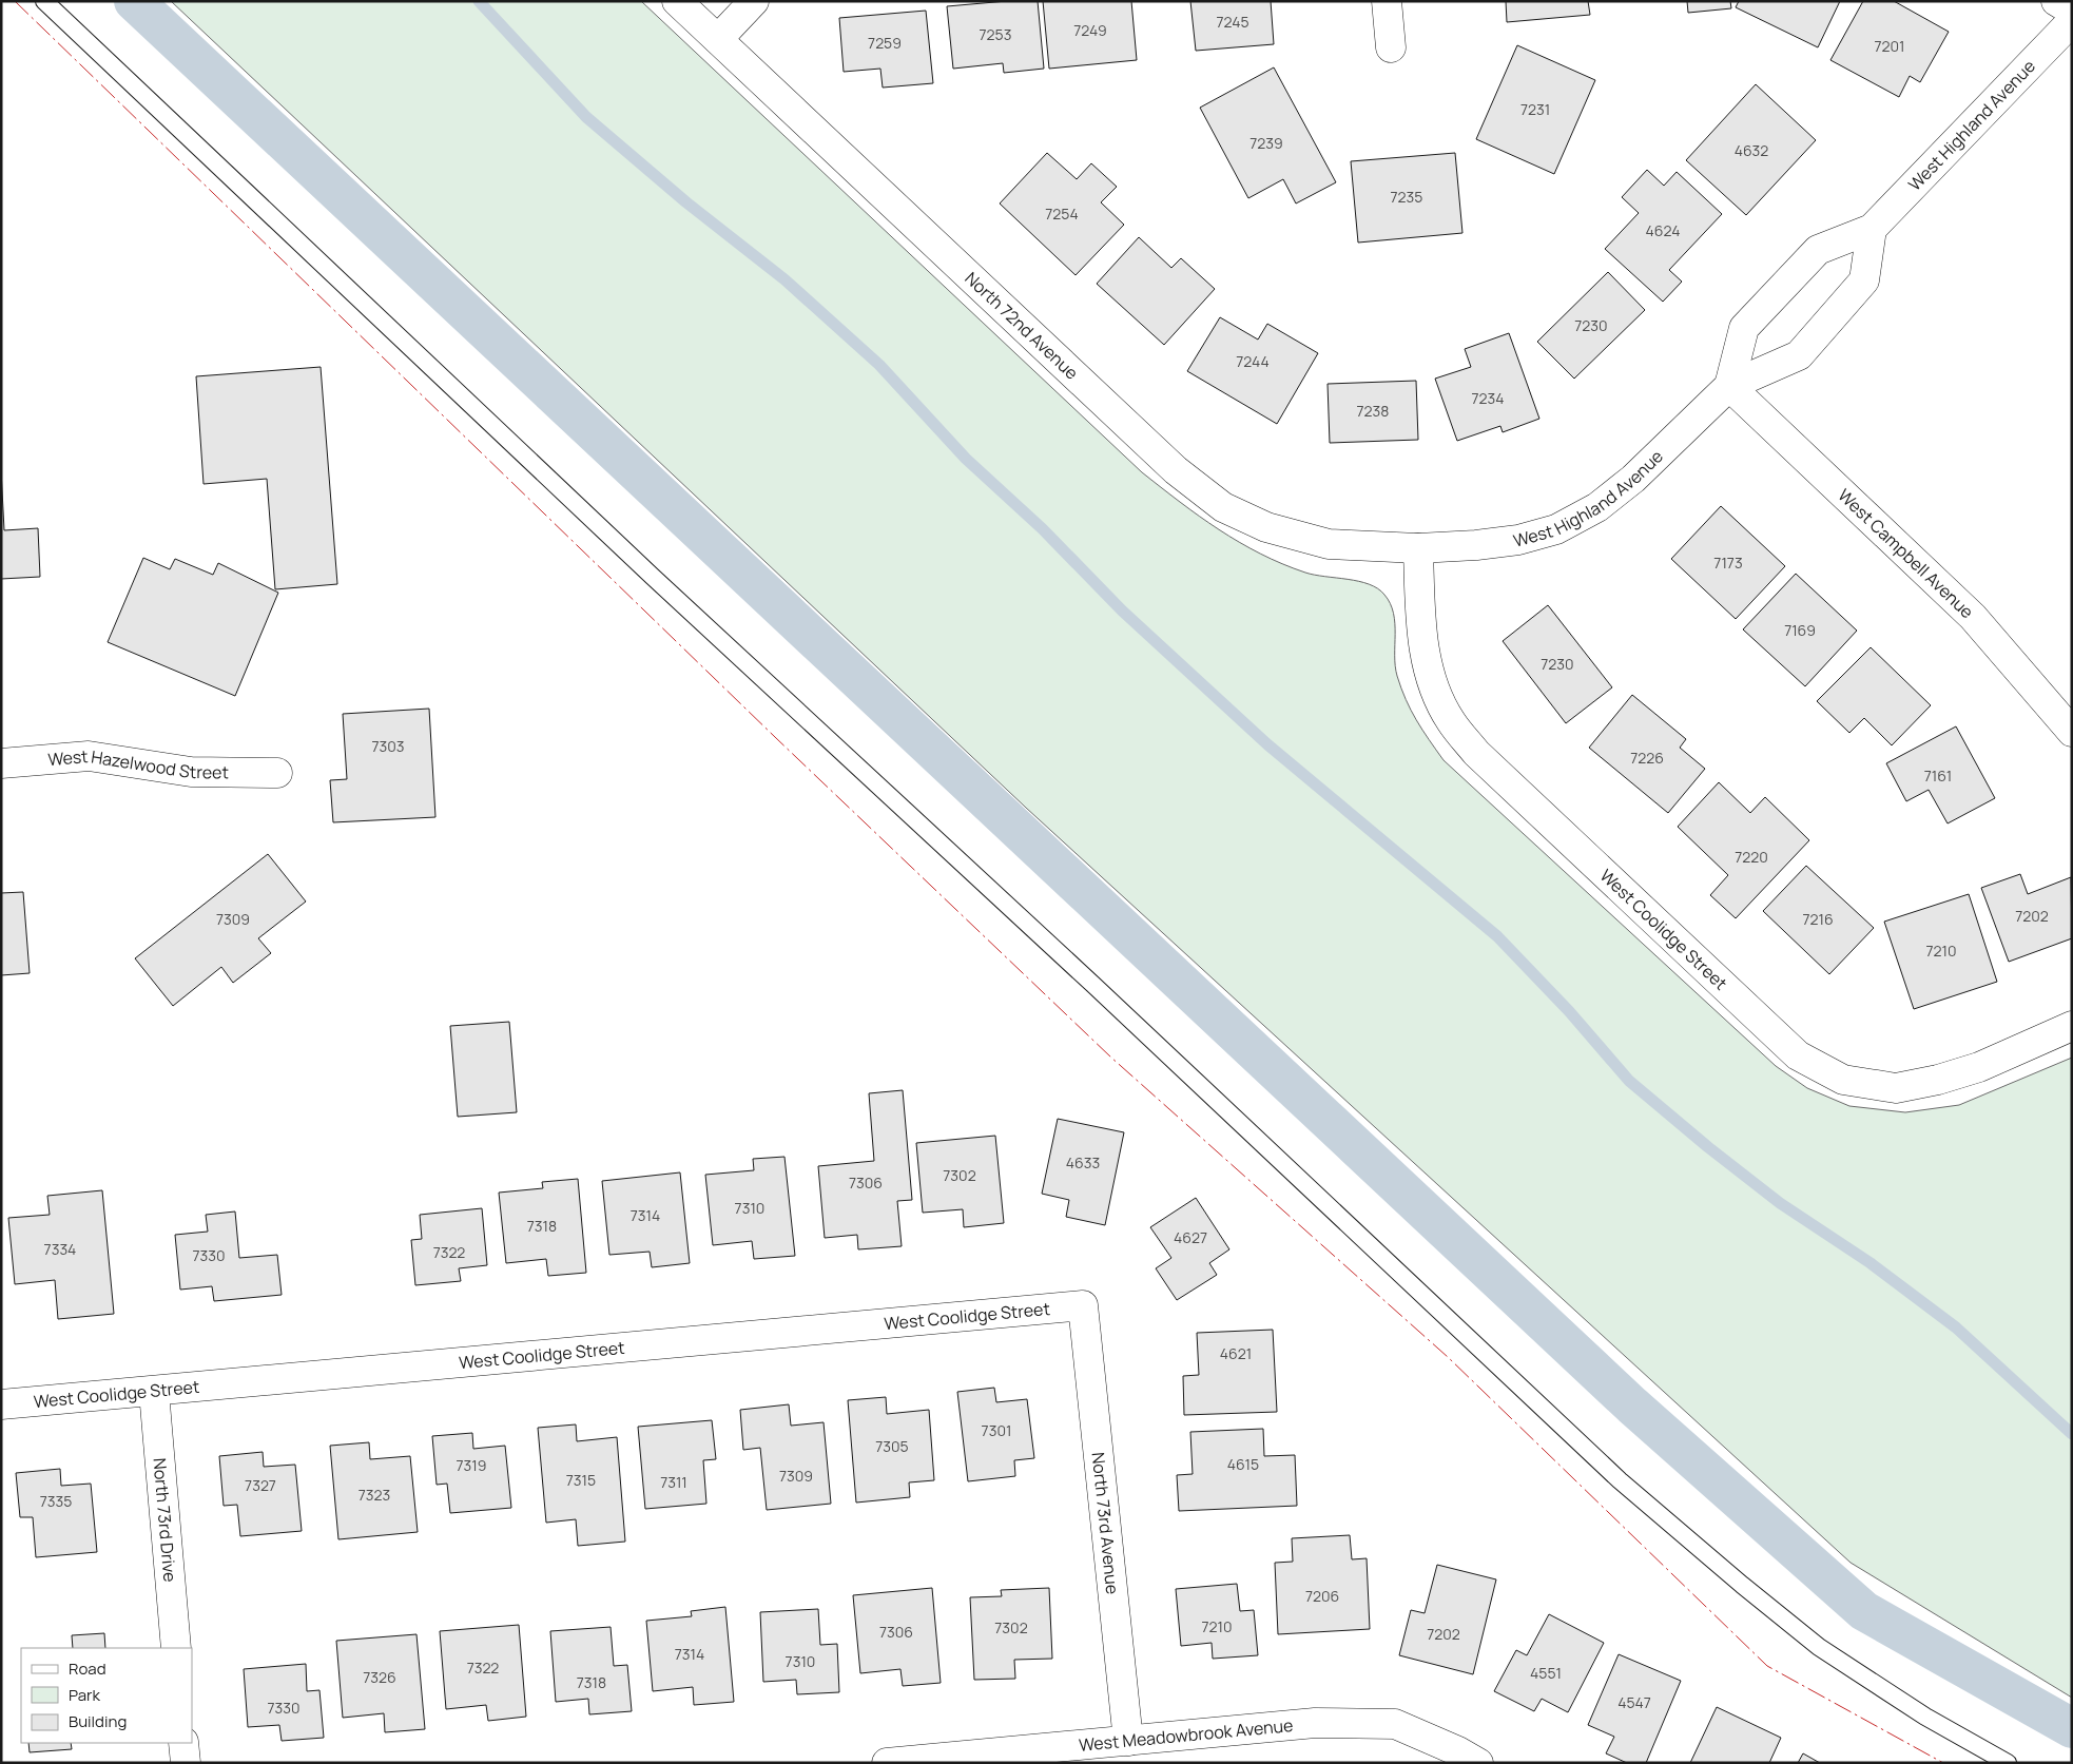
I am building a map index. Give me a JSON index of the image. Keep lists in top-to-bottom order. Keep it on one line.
{"streets":{"street":["West Highland Avenue","North 72nd Avenue","West Campbell Avenue","West Hazelwood Street","West Coolidge Street","North 73rd Drive","North 73rd Avenue","West Meadowbrook Avenue"]},"crossings":[["West Highland Avenue","North 72nd Avenue"],["West Highland Avenue","West Campbell Avenue"],["West Highland Avenue","West Coolidge Street"],["North 72nd Avenue","West Coolidge Street"],["West Coolidge Street","North 73rd Drive"],["West Coolidge Street","North 73rd Avenue"],["North 73rd Avenue","West Meadowbrook Avenue"]],"house_numbers":["7245","7249","7253","7259","7201","7231","7239","4632","7235","7254","4624","7230","7244","7234","7238","7173","7169","7230","7303","7226","7161","7220","7202","7309","7216","7210","4633","7302","7306","7310","7314","7318","4627","7334","7322","7330","4621","7301","7305","4615","7319","7309","7315","7311","7327","7323","7335","7206","7210","7302","7306","7202","7314","7310","7322","4551","7326","7318","4547","7330"],"legend":["Road","Park","Building"]}
